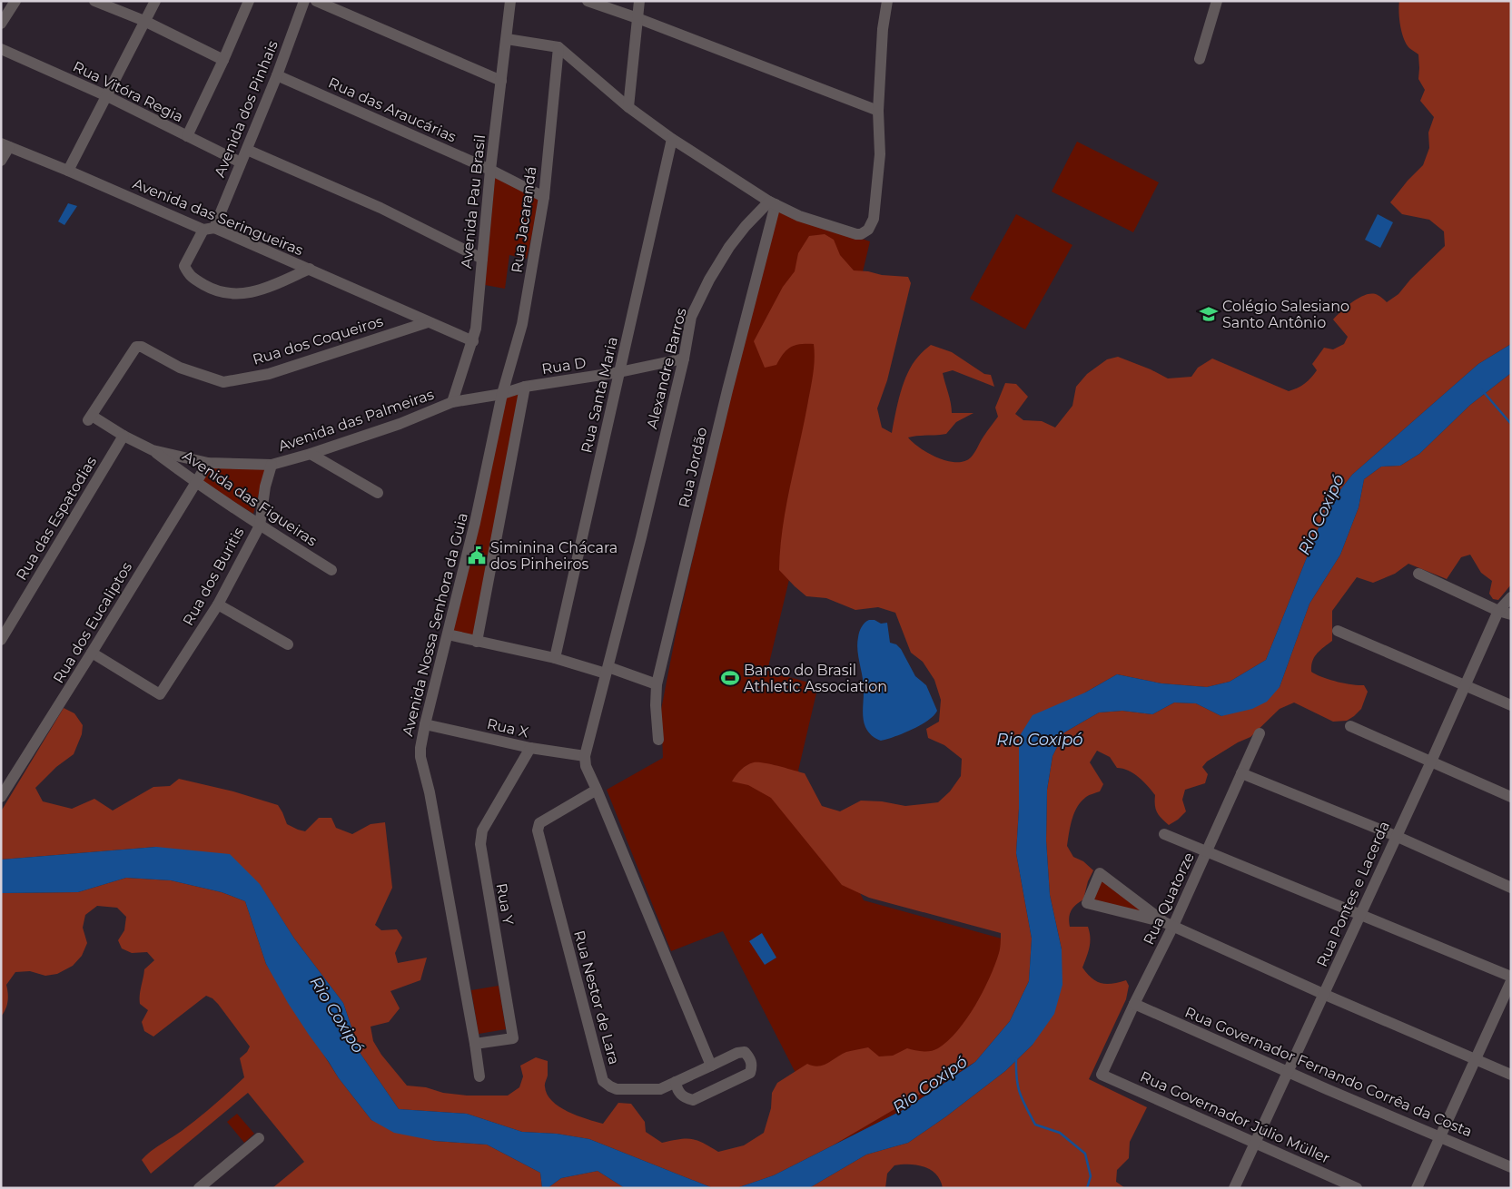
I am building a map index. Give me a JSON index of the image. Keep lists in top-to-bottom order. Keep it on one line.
{"streets":{"street":["Rua Vitóra Regia","Avenida dos Pinhais","Rua das Araucárias","Avenida Pau Brasil","Avenida das Seringueiras","Rua Jacarandá","Rua dos Coqueiros","Rua D","Alexandre Barros","Rua Santa Maria","Avenida das Palmeiras","Rua Jordão","Avenida das Figueiras","Rua das Espatodias","Rua dos Buritis","Rua dos Eucaliptos","Avenida Nossa Senhora da Guia","Rua X","Rua Pontes e Lacerda","Rua Quatorze","Rua Y","Rua Nestor de Lara","Rua Governador Fernando Corrêa da Costa","Rua Governador Júlio Müller"]},"crossings":[["Rua Vitóra Regia","Avenida dos Pinhais"],["Avenida dos Pinhais","Rua das Araucárias"],["Avenida dos Pinhais","Avenida das Seringueiras"],["Rua das Araucárias","Avenida Pau Brasil"],["Rua das Araucárias","Rua Jacarandá"],["Avenida Pau Brasil","Avenida das Seringueiras"],["Avenida Pau Brasil","Avenida das Palmeiras"],["Avenida das Seringueiras","Rua dos Coqueiros"],["Rua Jacarandá","Rua D"],["Rua Jacarandá","Avenida das Palmeiras"],["Rua Jacarandá","Avenida Nossa Senhora da Guia"],["Rua dos Coqueiros","Avenida das Palmeiras"],["Rua D","Alexandre Barros"],["Rua D","Rua Santa Maria"],["Rua D","Avenida das Palmeiras"],["Rua D","Avenida Nossa Senhora da Guia"],["Alexandre Barros","Rua Jordão"],["Alexandre Barros","Rua X"],["Avenida das Palmeiras","Avenida das Figueiras"],["Avenida das Palmeiras","Rua das Espatodias"],["Avenida das Palmeiras","Rua dos Buritis"],["Avenida das Palmeiras","Rua dos Eucaliptos"],["Avenida das Palmeiras","Avenida Nossa Senhora da Guia"],["Avenida das Figueiras","Rua dos Buritis"],["Avenida das Figueiras","Rua dos Eucaliptos"],["Rua dos Buritis","Rua dos Eucaliptos"],["Avenida Nossa Senhora da Guia","Rua X"],["Avenida Nossa Senhora da Guia","Rua Y"],["Rua X","Rua Y"],["Rua Pontes e Lacerda","Rua Governador Fernando Corrêa da Costa"],["Rua Pontes e Lacerda","Rua Governador Júlio Müller"],["Rua Quatorze","Rua Governador Fernando Corrêa da Costa"],["Rua Quatorze","Rua Governador Júlio Müller"]],"water":["Rio Coxipó"],"places":{"school or university":["Colégio Salesiano Santo Antônio"],"public building":["Siminina Chácara dos Pinheiros"],"sports":["Banco do Brasil Athletic Association"]}}
